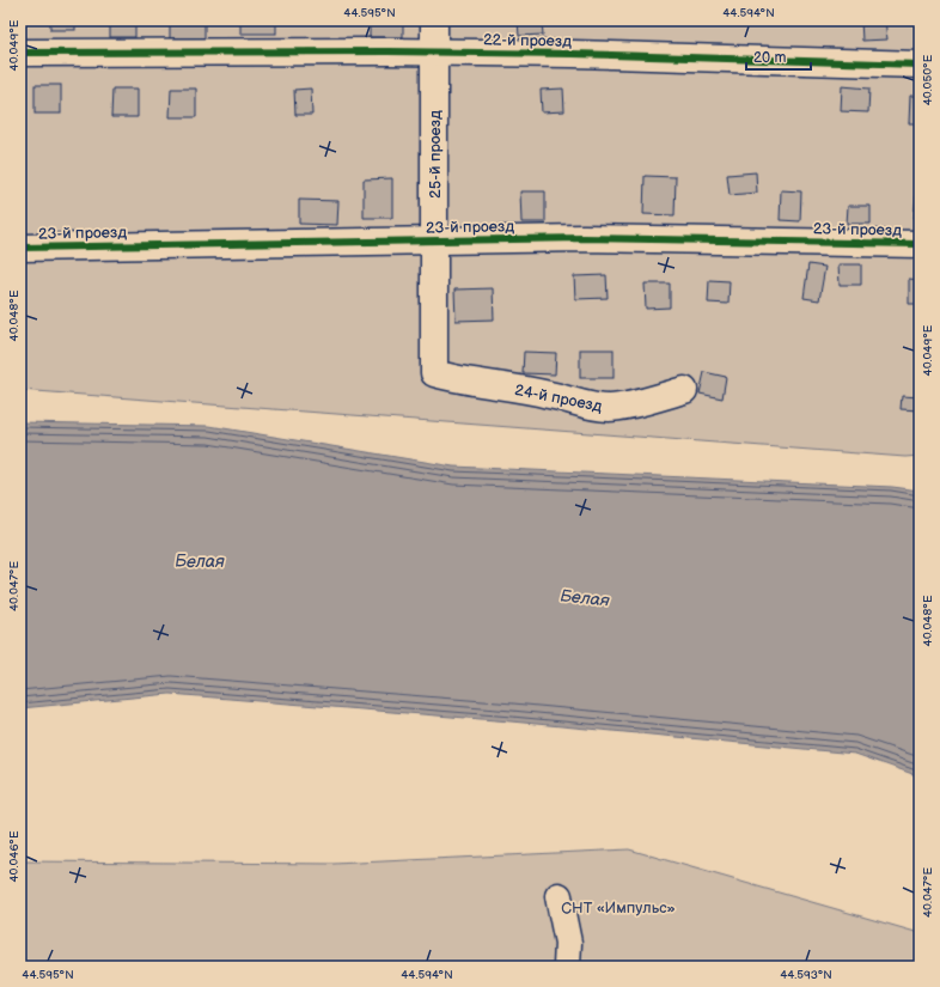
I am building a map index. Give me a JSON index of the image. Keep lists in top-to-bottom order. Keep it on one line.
{"streets":{"street":["22-й проезд","25-й проезд","23-й проезд","24-й проезд"]},"crossings":[["22-й проезд","25-й проезд"],["25-й проезд","23-й проезд"],["25-й проезд","24-й проезд"]],"water":["Белая"],"parks":["СНТ «Импульс»"],"scale_bar":"20 m","coordinates":["44.595°N","44.594°N","40.049°E","40.050°E","40.048°E","40.047°E","40.046°E","44.593°N"]}
